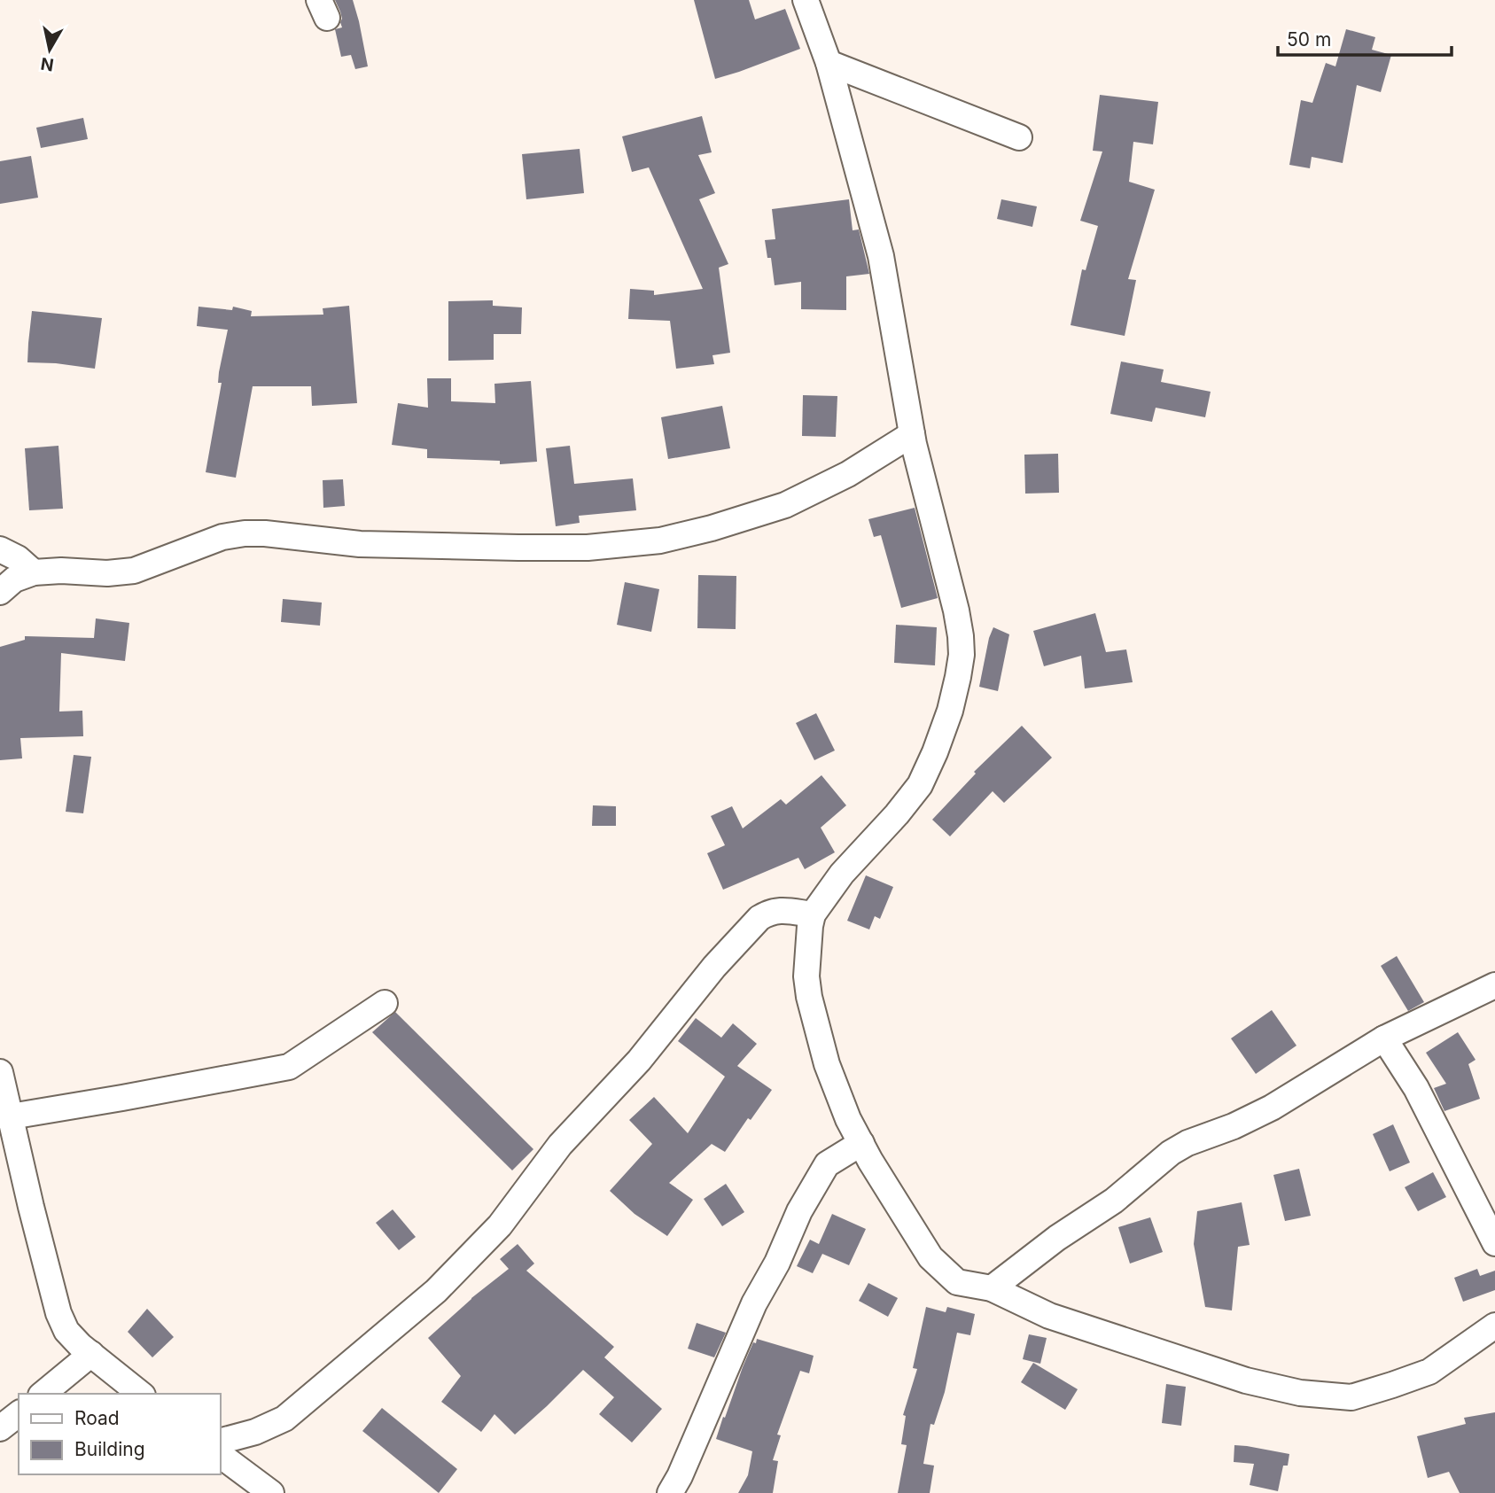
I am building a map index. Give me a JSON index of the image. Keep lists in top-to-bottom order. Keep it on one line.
{"legend":["Road","Building"],"scale_bar":"50 m","north":"bottom"}
